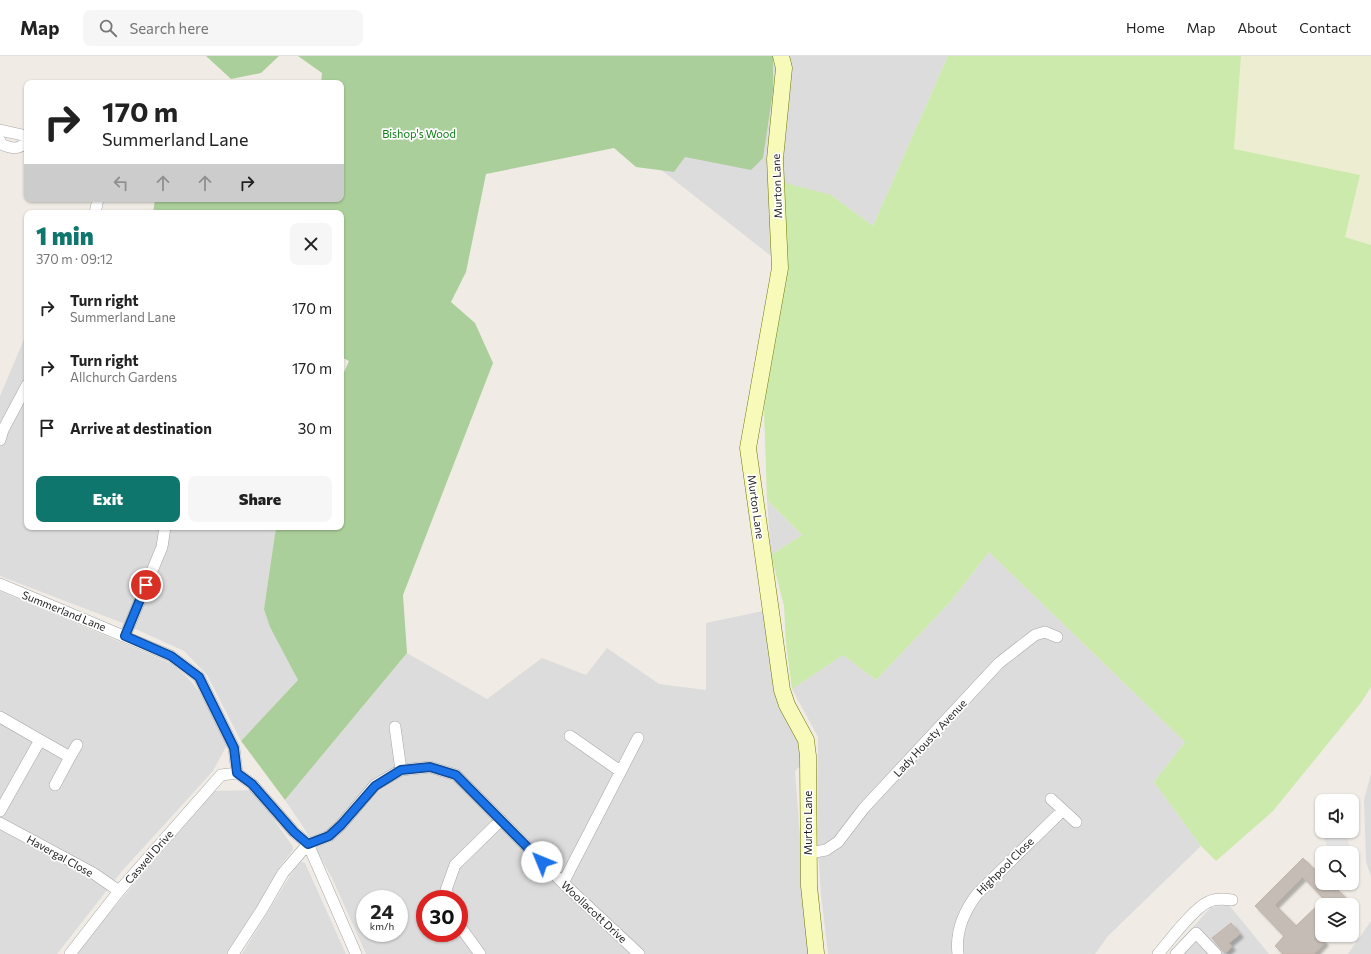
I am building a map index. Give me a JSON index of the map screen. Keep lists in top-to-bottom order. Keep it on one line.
{"streets":{"street":["Murton Lane","Summerland Lane","Lady Housty Avenue","Havergal Close","Caswell Drive","Highpool Close","Woollacott Drive"]},"crossings":[["Murton Lane","Lady Housty Avenue"],["Summerland Lane","Caswell Drive"],["Havergal Close","Caswell Drive"]],"parks":["Bishop's Wood"],"page":{"header":"Map","search":"Search here","nav":["Home","Map","About","Contact"],"turn":["170 m","Summerland Lane"],"heading":["1 min","370 m · 09:12"],"list":[{"name":"Turn right","note":"Summerland Lane","value":"170 m"},{"name":"Turn right","note":"Allchurch Gardens","value":"170 m"},{"name":"Arrive at destination","value":"30 m"}],"buttons":["Exit","Share"],"speed":"24 km/h","limit":"30"}}
